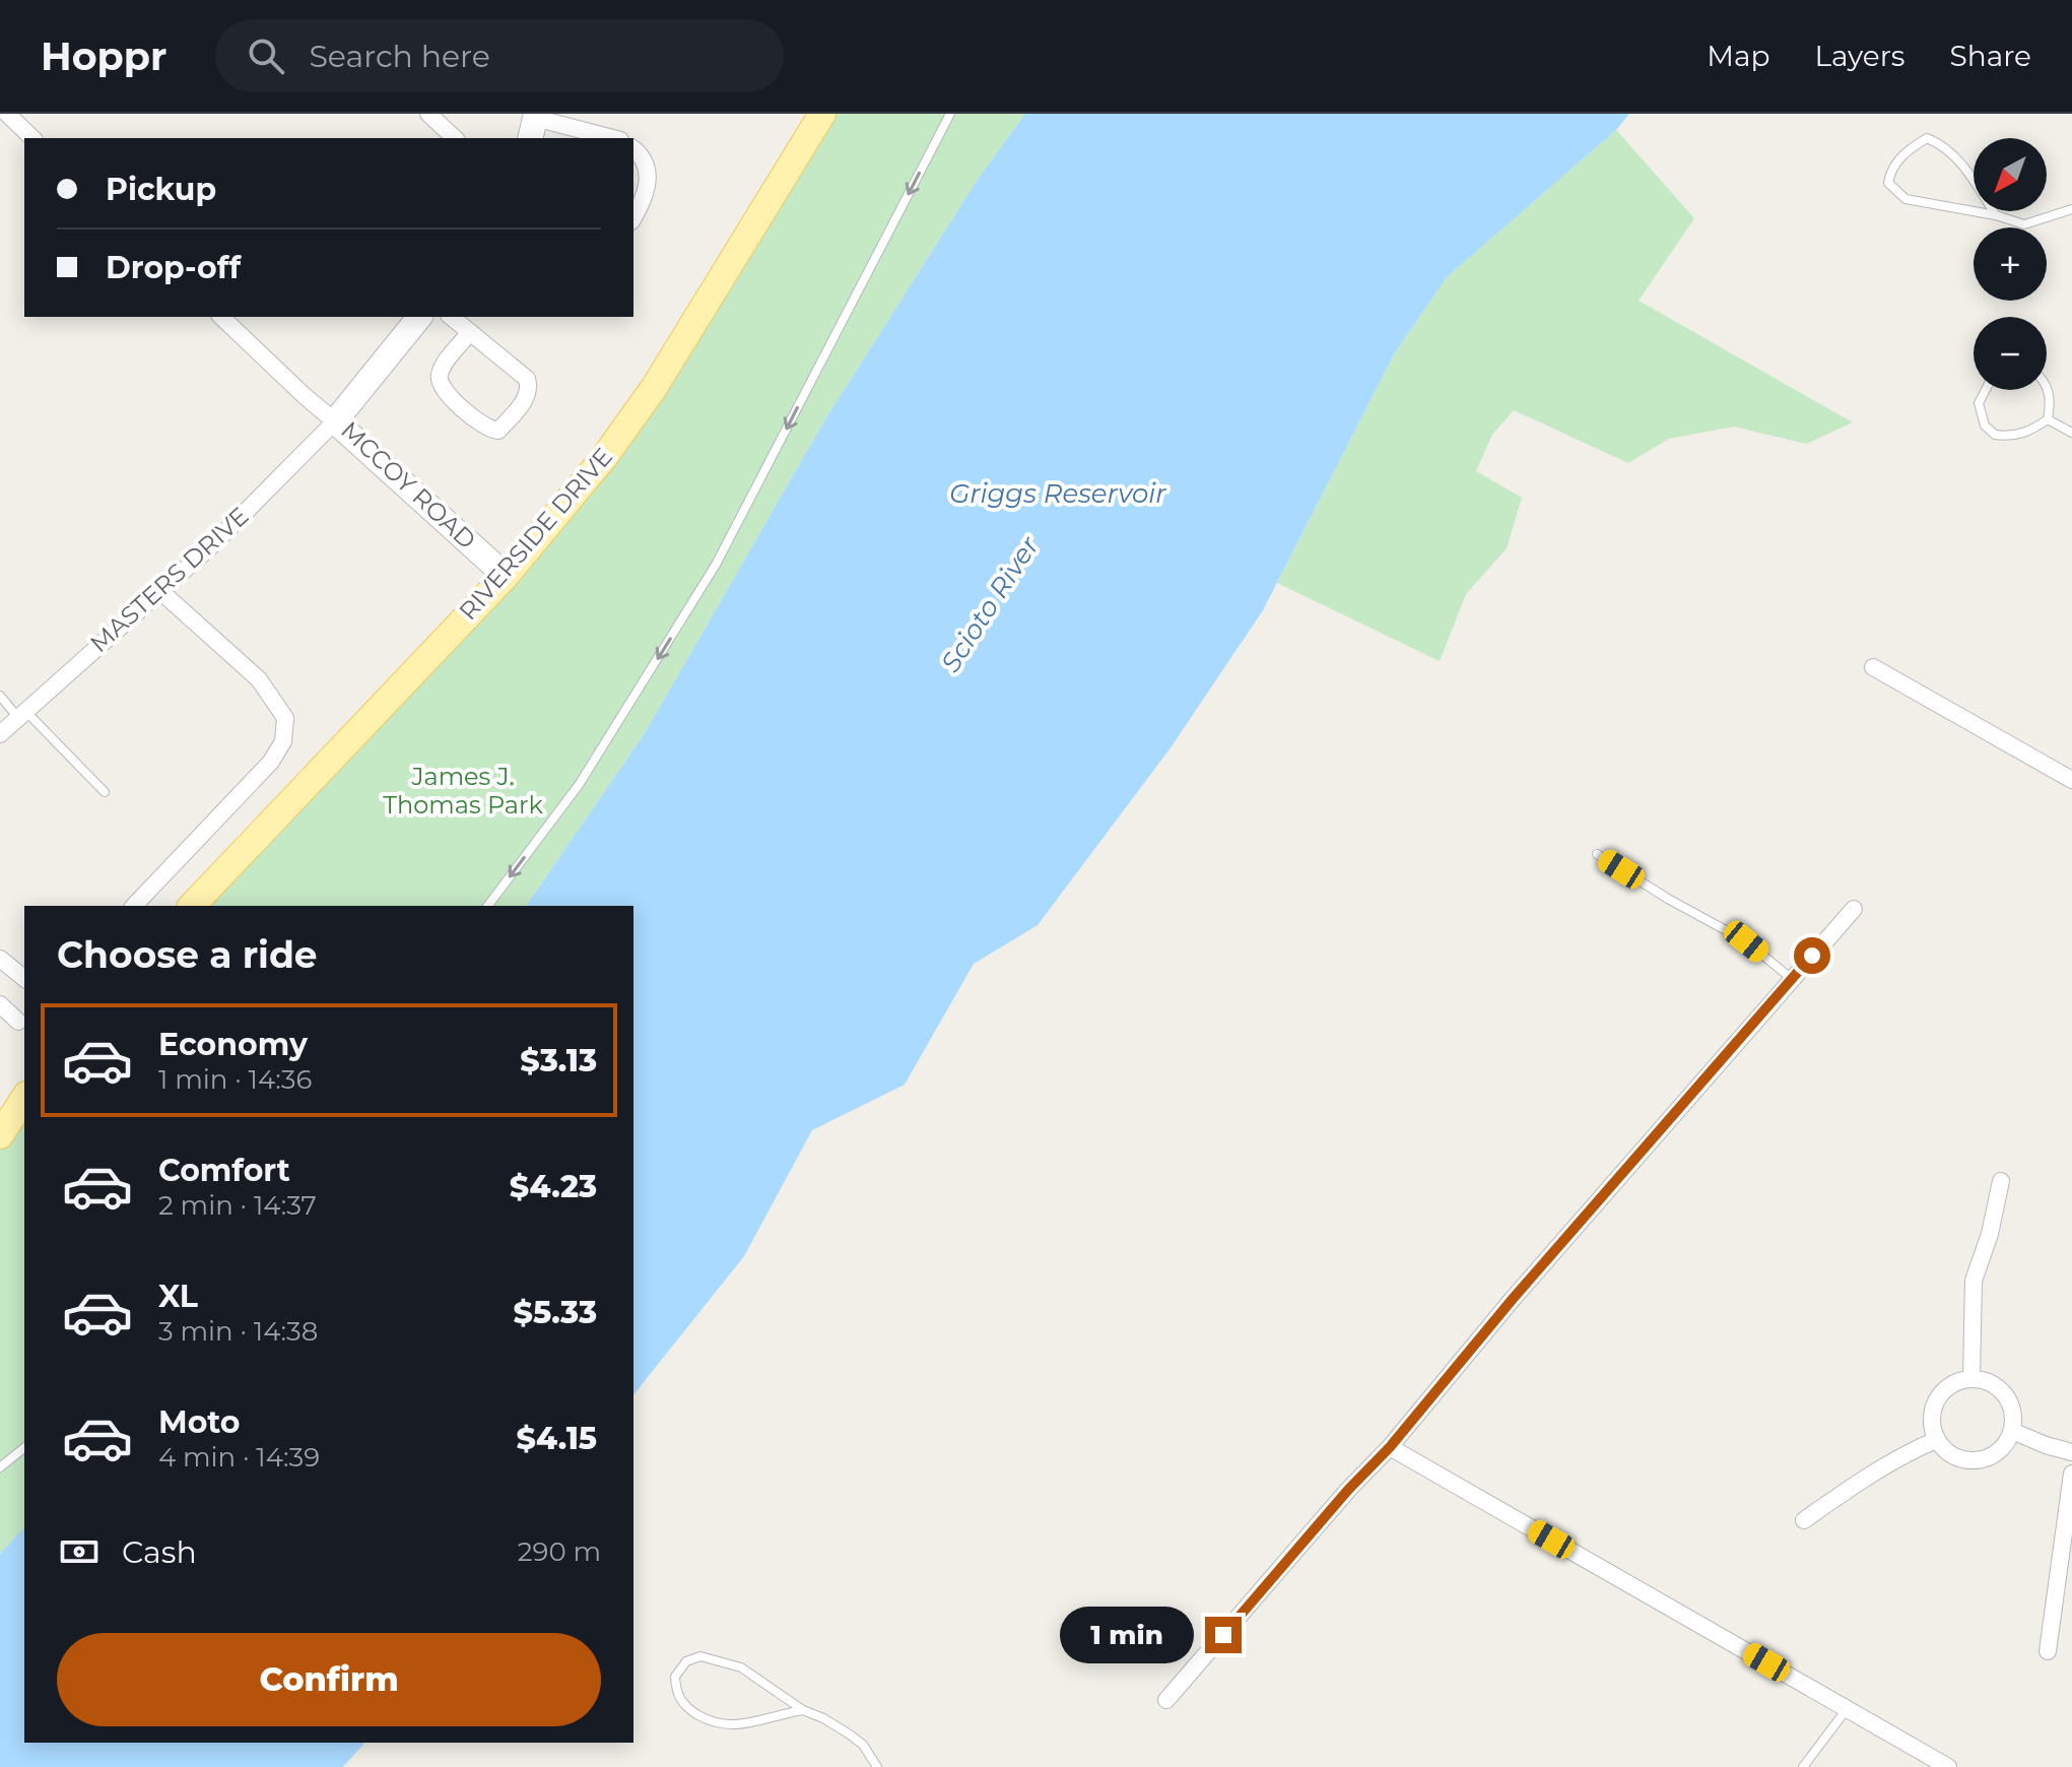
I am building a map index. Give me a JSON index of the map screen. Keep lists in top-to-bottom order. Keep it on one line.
{"streets":{"main road":["MCCOY ROAD","RIVERSIDE DRIVE"],"street":["MASTERS DRIVE"]},"crossings":[["MCCOY ROAD","RIVERSIDE DRIVE"],["MCCOY ROAD","MASTERS DRIVE"]],"water":["Griggs Reservoir","Scioto River"],"parks":["James J. Thomas Park"],"north":"bottom left","page":{"header":"Hoppr","search":"Search here","nav":["Map","Layers","Share"],"map_buttons":["+","−"],"banner":["Pickup","Drop-off"],"heading":"Choose a ride","list":[{"name":"Economy","note":"1 min · 14:36","value":"$3.13"},{"name":"Comfort","note":"2 min · 14:37","value":"$4.23"},{"name":"XL","note":"3 min · 14:38","value":"$5.33"},{"name":"Moto","note":"4 min · 14:39","value":"$4.15"}],"pay":["Cash","290 m"],"bubble":"1 min","buttons":"Confirm"}}
